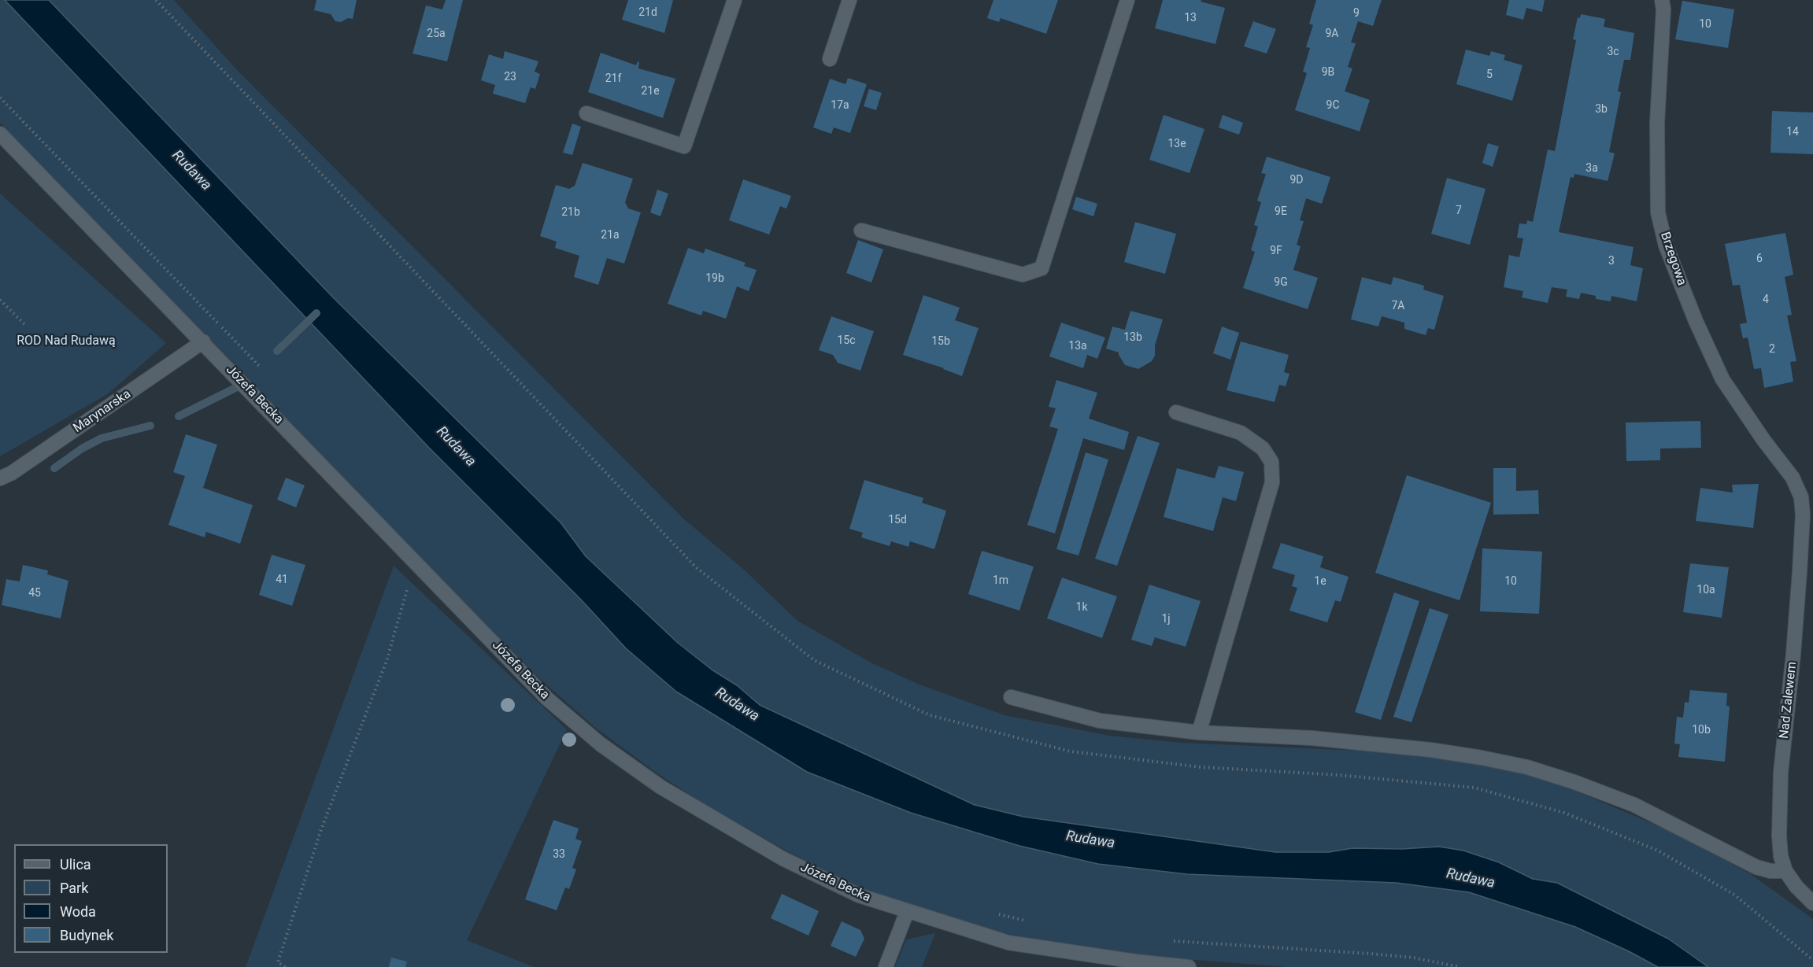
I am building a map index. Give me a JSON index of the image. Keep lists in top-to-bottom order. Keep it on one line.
{"streets":{"street":["Brzegowa","Józefa Becka","Marynarska","Nad Zalewem"]},"crossings":[["Brzegowa","Nad Zalewem"],["Józefa Becka","Marynarska"]],"water":["Rudawa"],"parks":["ROD Nad Rudawą"],"house_numbers":["21d","9","13","10","25a","9A","3c","9B","5","23","21f","21e","17a","9C","3b","14","13e","3a","9D","7","9E","21b","21a","9F","6","3","19b","9G","4","7A","13b","15c","15b","13a","2","15d","41","1m","1e","10","10a","45","1k","1j","10b","33"],"legend":["Ulica","Park","Woda","Budynek"]}
